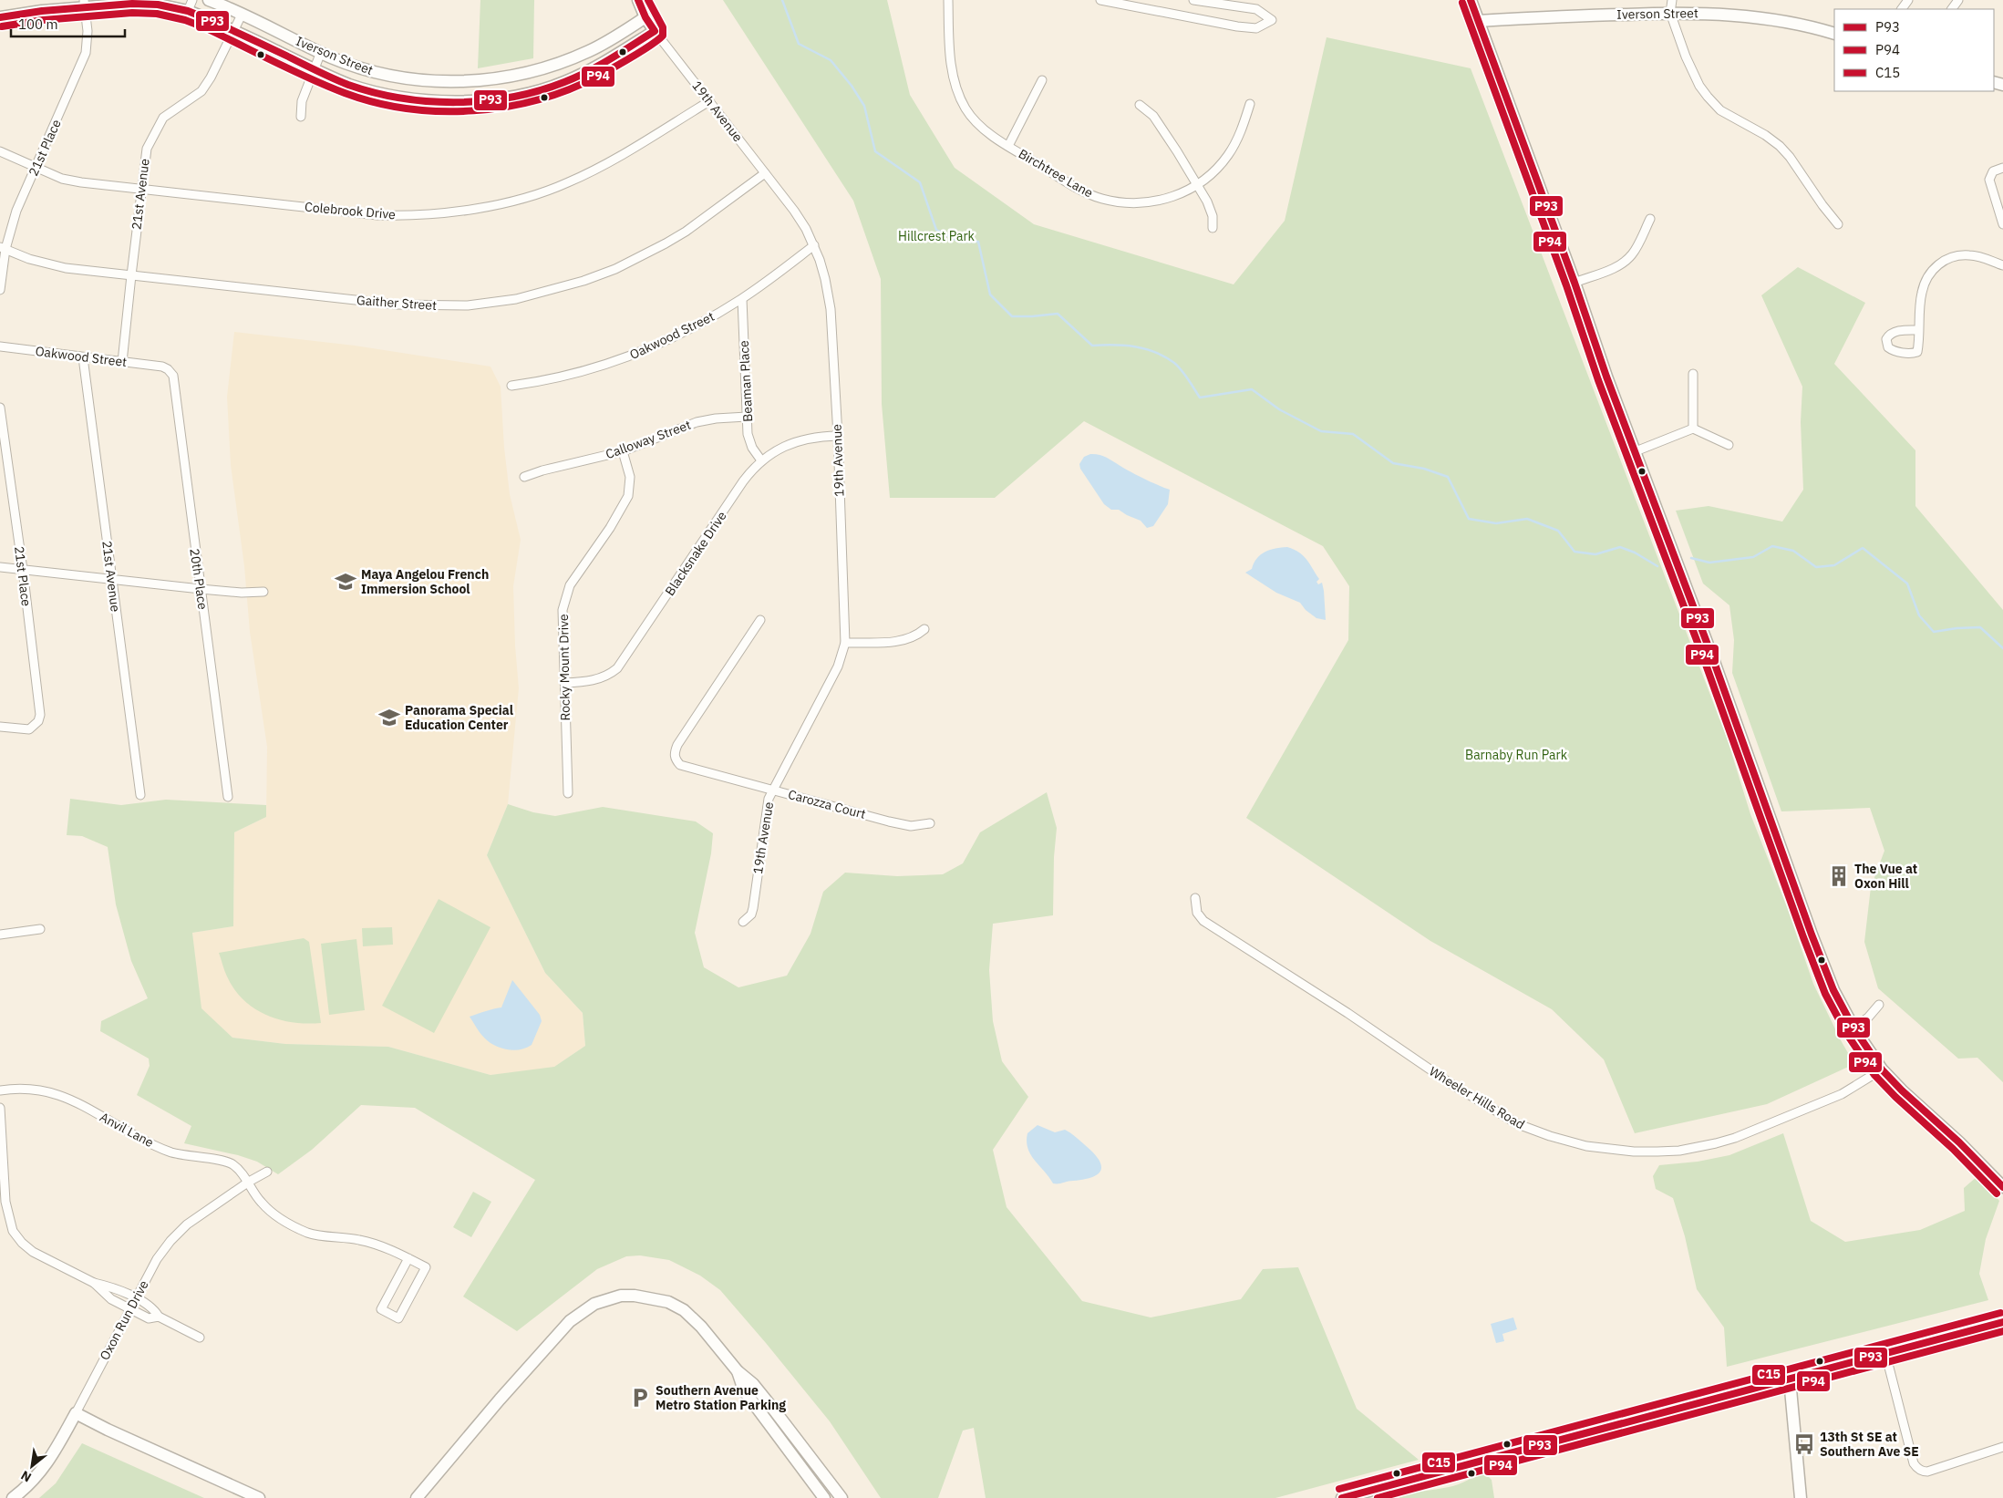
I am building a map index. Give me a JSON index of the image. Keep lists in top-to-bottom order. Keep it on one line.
{"streets":{"main road":["Iverson Street","Oxon Run Drive"],"street":["19th Avenue","21st Place","Birchtree Lane","21st Avenue","Colebrook Drive","Gaither Street","Oakwood Street","Beaman Place","Calloway Street","Blacksnake Drive","20th Place","Rocky Mount Drive","Carozza Court","Wheeler Hills Road","Anvil Lane"]},"crossings":[["Iverson Street","19th Avenue"],["Iverson Street","21st Place"],["Iverson Street","21st Avenue"],["19th Avenue","Colebrook Drive"],["19th Avenue","Gaither Street"],["19th Avenue","Oakwood Street"],["19th Avenue","Blacksnake Drive"],["19th Avenue","Carozza Court"],["21st Place","Colebrook Drive"],["21st Place","Gaither Street"],["21st Avenue","Colebrook Drive"],["21st Avenue","Gaither Street"],["21st Avenue","Oakwood Street"],["Oakwood Street","Beaman Place"],["Oakwood Street","20th Place"],["Beaman Place","Calloway Street"],["Beaman Place","Blacksnake Drive"],["Calloway Street","Rocky Mount Drive"],["Blacksnake Drive","Rocky Mount Drive"],["Anvil Lane","Oxon Run Drive"]],"parks":["Hillcrest Park","Barnaby Run Park"],"places":{"school or university":["Maya Angelou French Immersion School","Panorama Special Education Center"],"building":["The Vue at Oxon Hill"],"parking":["Southern Avenue Metro Station Parking"],"bus stop":["13th St SE at Southern Ave SE"]},"lines":["transit line P93","transit line P94","transit line C15"],"legend":["P93","P94","C15"],"scale_bar":"100 m","north":"bottom left"}
